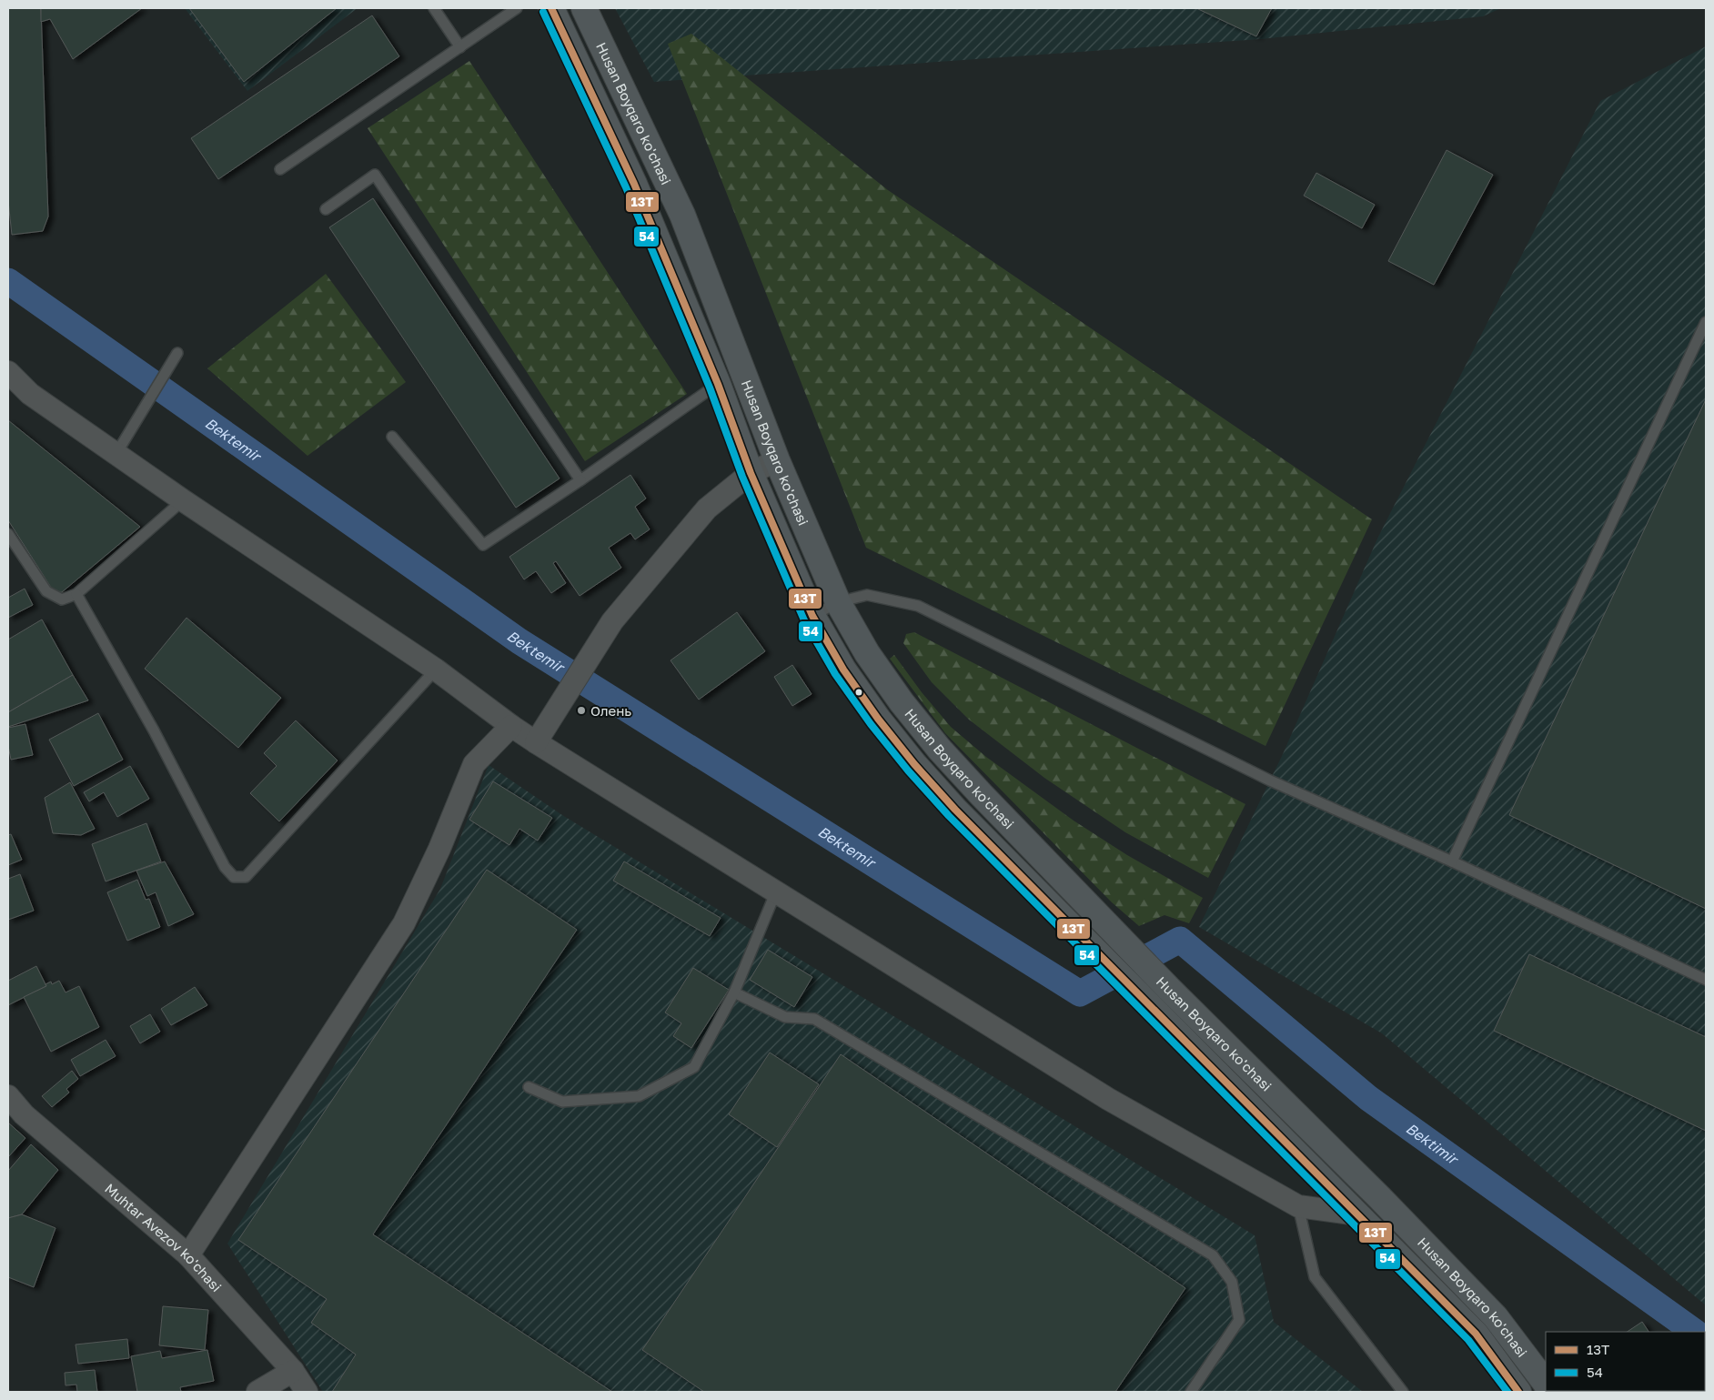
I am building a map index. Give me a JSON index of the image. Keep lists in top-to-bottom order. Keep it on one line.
{"streets":{"main road":["Husan Boyqaro ko'chasi"],"street":["Muhtar Avezov ko'chasi"]},"water":["Bektemir","Bektimir"],"places":["Олень"],"lines":["transit line 13Т","transit line 54"],"legend":["13Т","54"]}
